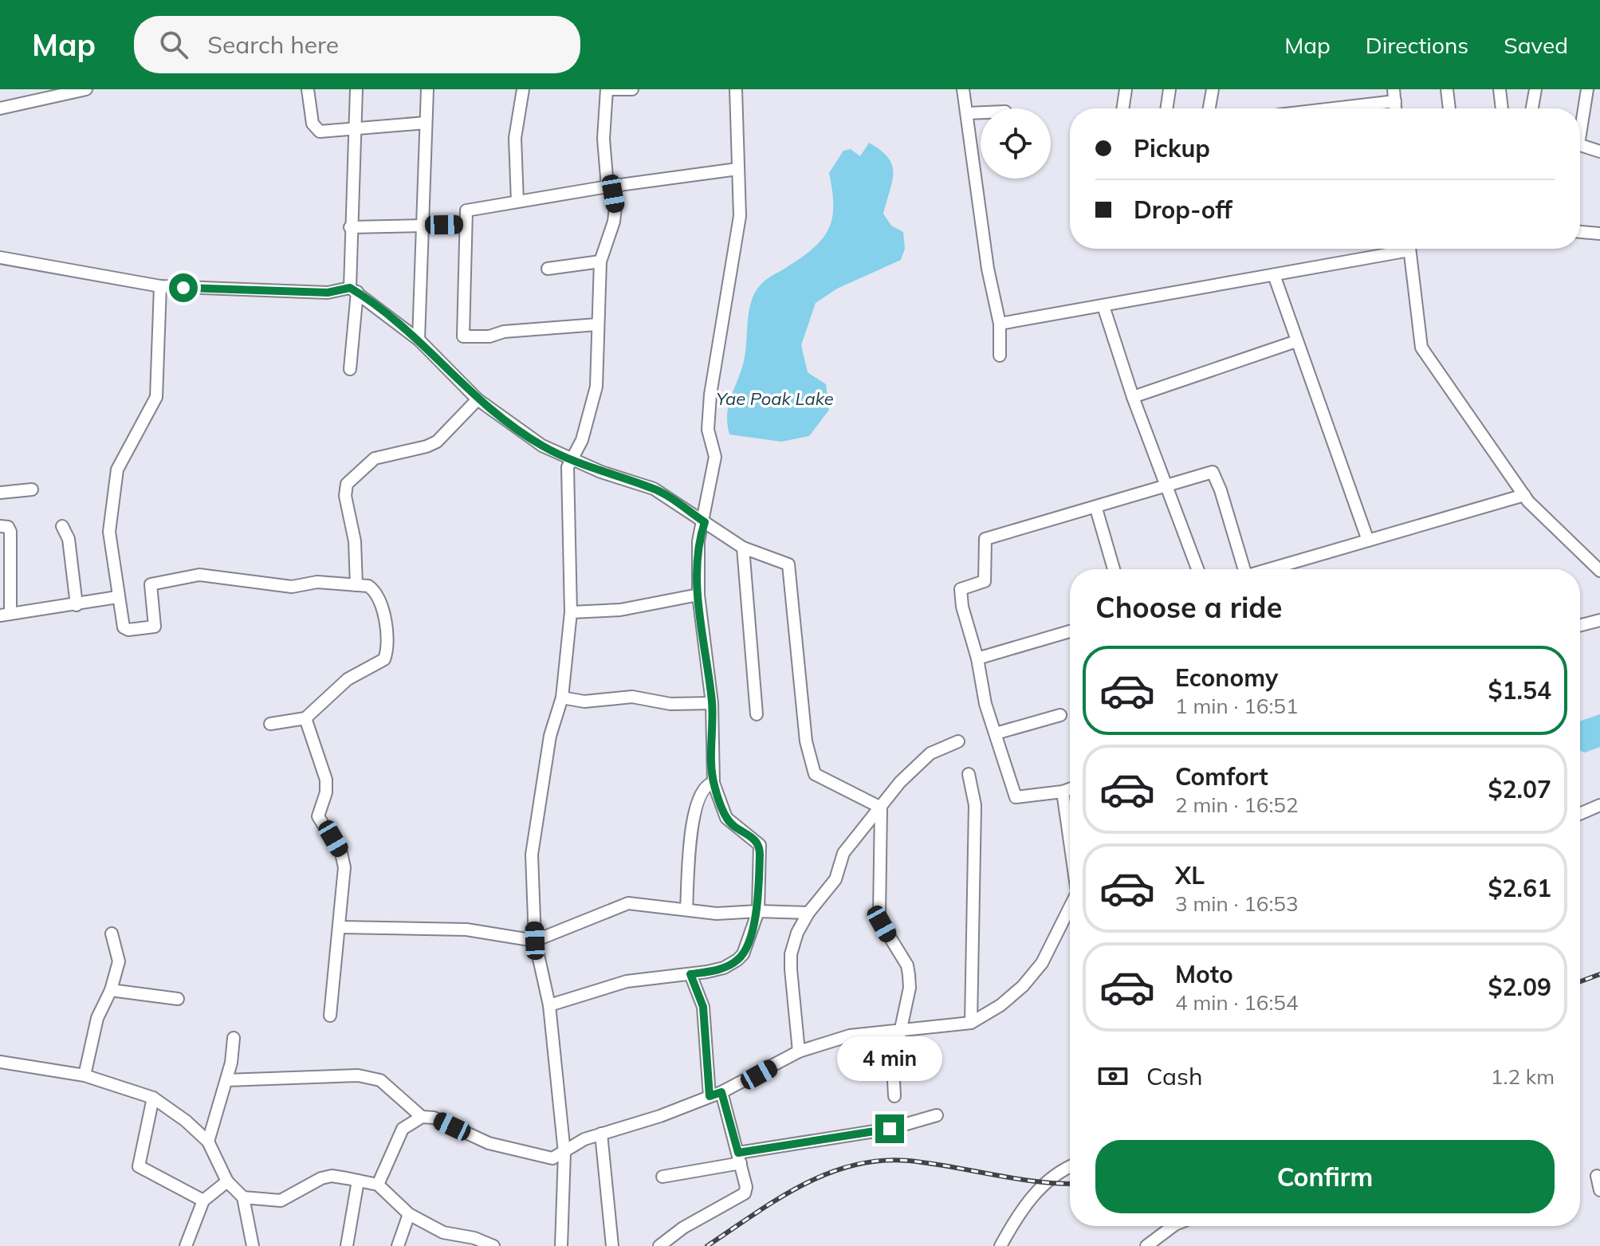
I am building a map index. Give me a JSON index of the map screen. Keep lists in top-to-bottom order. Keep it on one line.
{"water":["Yae Poak Lake"],"page":{"header":"Map","search":"Search here","nav":["Map","Directions","Saved"],"banner":["Pickup","Drop-off"],"heading":"Choose a ride","list":[{"name":"Economy","note":"1 min · 16:51","value":"$1.54"},{"name":"Comfort","note":"2 min · 16:52","value":"$2.07"},{"name":"XL","note":"3 min · 16:53","value":"$2.61"},{"name":"Moto","note":"4 min · 16:54","value":"$2.09"}],"bubble":"4 min","pay":["Cash","1.2 km"],"buttons":"Confirm"}}
